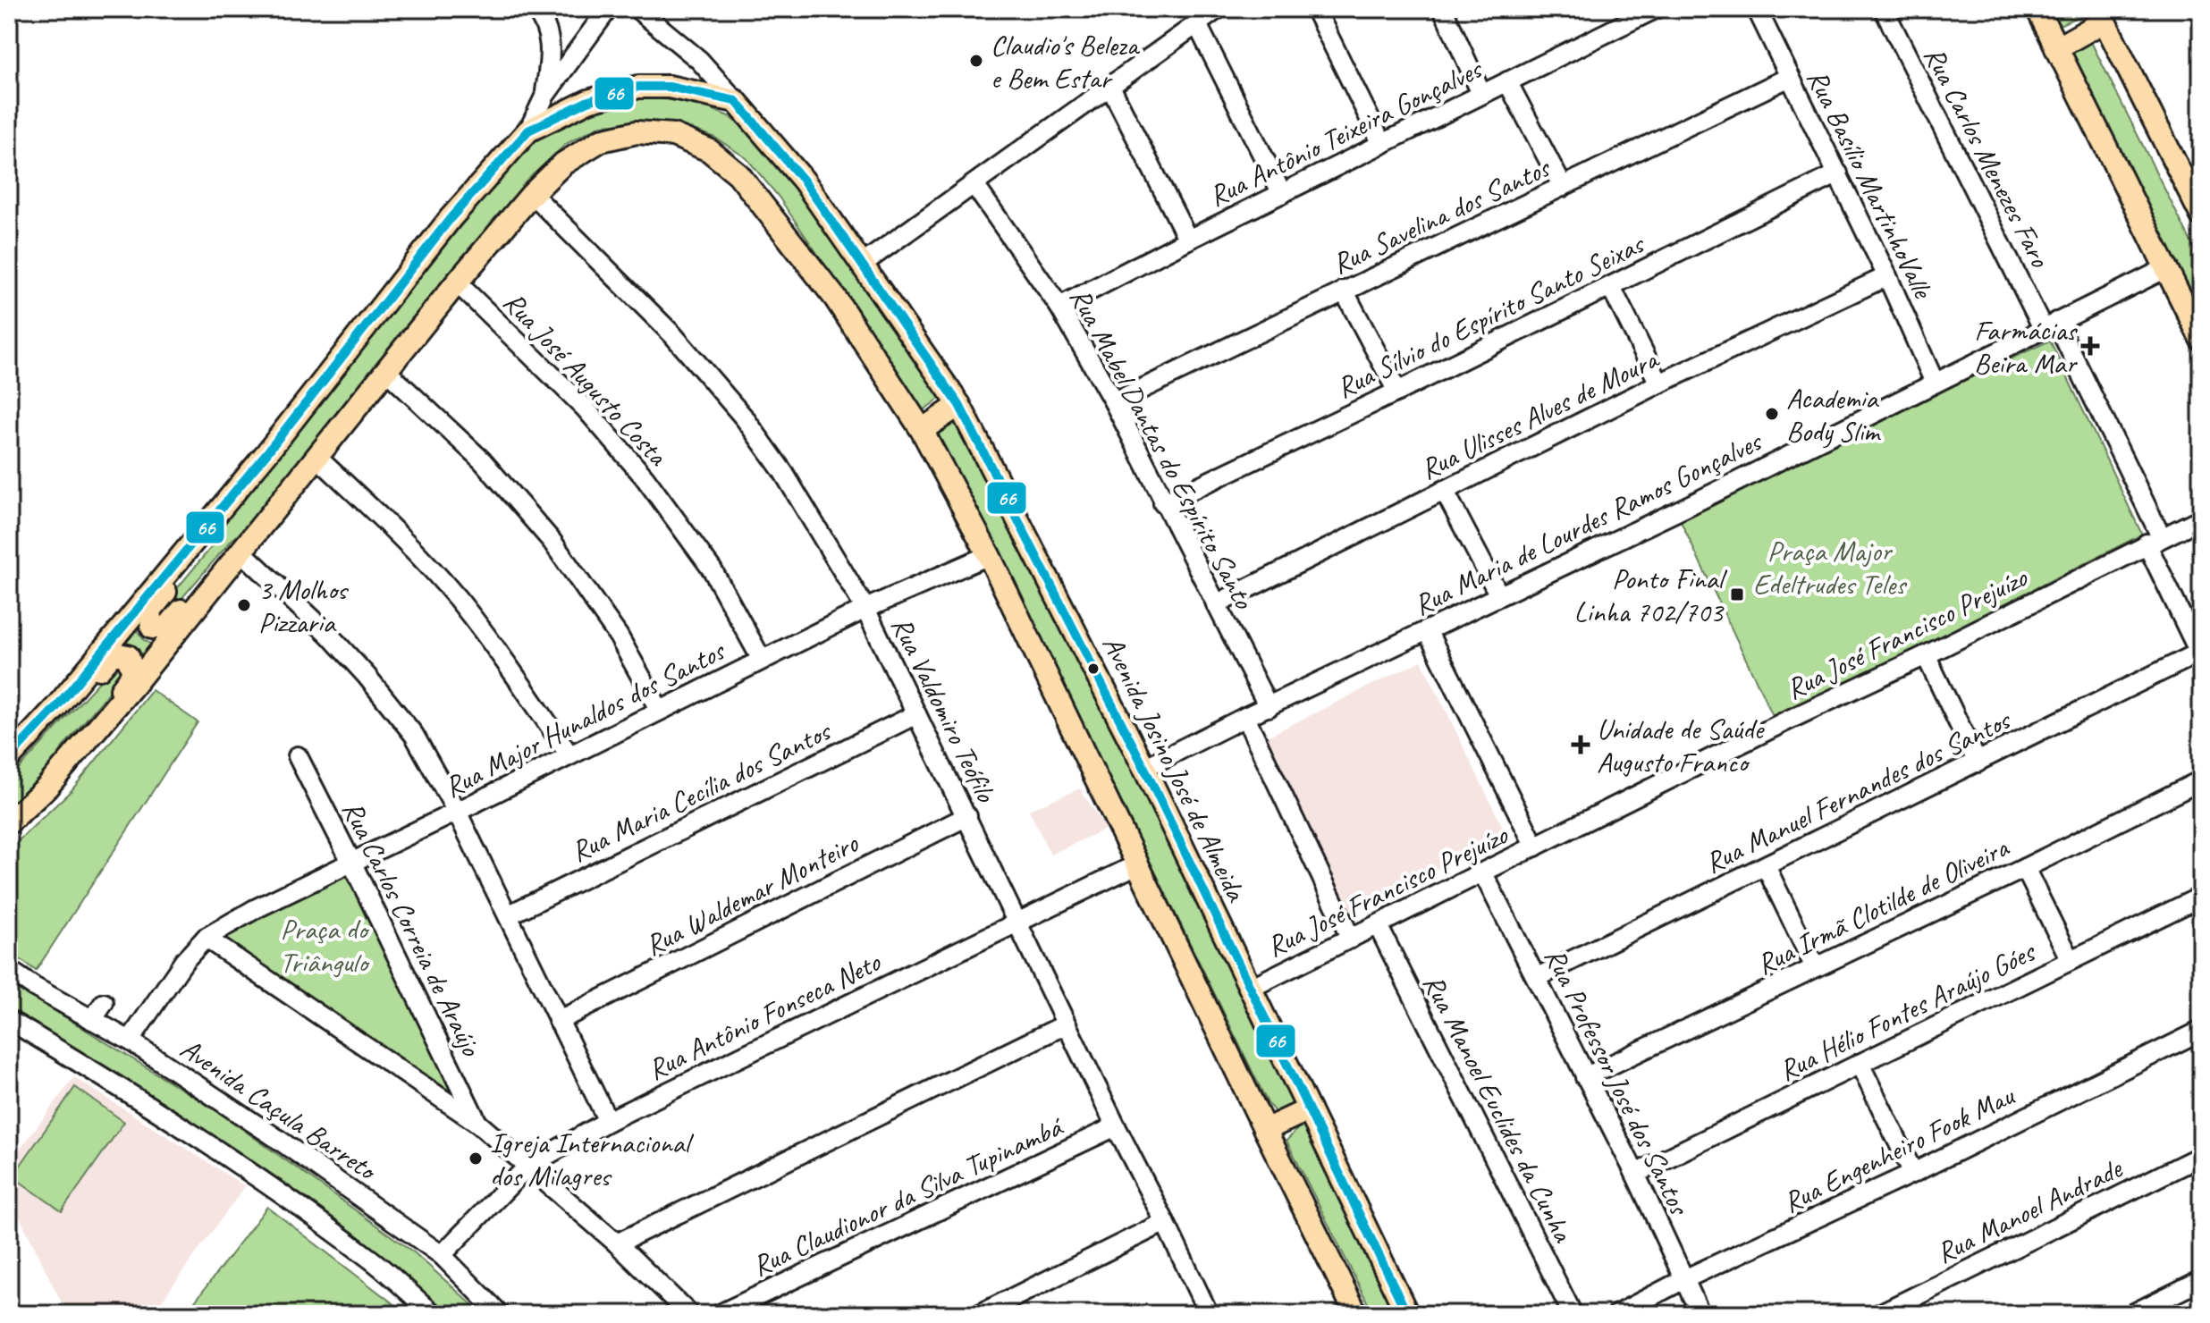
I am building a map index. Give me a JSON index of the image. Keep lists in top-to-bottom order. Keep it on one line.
{"streets":{"main road":["Avenida Josino José de Almeida"],"street":["Rua Antônio Teixeira Gonçalves","Rua Carlos Menezes Faro","Rua Basílio MartinhoValle","Rua Savelina dos Santos","Rua Sílvio do Espírito Santo Seixas","Rua José Augusto Costa","Rua Ulisses Alves de Moura","Rua Mabel Dantas do Espírito Santo","Rua Maria de Lourdes Ramos Gonçalves","Rua José Francisco Prejuízo","Rua Valdomiro Teófilo","Rua Major Hunaldos dos Santos","Rua Maria Cecília dos Santos","Rua Manuel Fernandes dos Santos","Rua Waldemar Monteiro","Rua Irmã Clotilde de Oliveira","Rua Carlos Correia de Araújo","Rua Hélio Fontes Araújo Góes","Rua Antônio Fonseca Neto","Rua Professor José dos Santos","Rua Manoel Euclides da Cunha","Avenida Caçula Barreto","Rua Engenheiro Fook Mau","Rua Claudionor da Silva Tupinambá","Rua Manoel Andrade"]},"crossings":[["Rua Antônio Teixeira Gonçalves","Rua Mabel Dantas do Espírito Santo"],["Rua Carlos Menezes Faro","Rua Maria de Lourdes Ramos Gonçalves"],["Rua Carlos Menezes Faro","Rua José Francisco Prejuízo"],["Rua Carlos Menezes Faro","Rua Manuel Fernandes dos Santos"],["Rua Basílio MartinhoValle","Rua Savelina dos Santos"],["Rua Basílio MartinhoValle","Rua Sílvio do Espírito Santo Seixas"],["Rua Basílio MartinhoValle","Rua Ulisses Alves de Moura"],["Rua Basílio MartinhoValle","Rua Maria de Lourdes Ramos Gonçalves"],["Rua Savelina dos Santos","Rua Mabel Dantas do Espírito Santo"],["Rua Sílvio do Espírito Santo Seixas","Rua Mabel Dantas do Espírito Santo"],["Rua José Augusto Costa","Rua Major Hunaldos dos Santos"],["Rua Ulisses Alves de Moura","Rua Mabel Dantas do Espírito Santo"],["Rua Mabel Dantas do Espírito Santo","Rua Maria de Lourdes Ramos Gonçalves"],["Rua Maria de Lourdes Ramos Gonçalves","Avenida Josino José de Almeida"],["Rua José Francisco Prejuízo","Avenida Josino José de Almeida"],["Rua José Francisco Prejuízo","Rua Professor José dos Santos"],["Rua José Francisco Prejuízo","Rua Manoel Euclides da Cunha"],["Rua Valdomiro Teófilo","Rua Major Hunaldos dos Santos"],["Rua Valdomiro Teófilo","Rua Maria Cecília dos Santos"],["Rua Valdomiro Teófilo","Rua Waldemar Monteiro"],["Rua Valdomiro Teófilo","Rua Antônio Fonseca Neto"],["Rua Valdomiro Teófilo","Rua Claudionor da Silva Tupinambá"],["Rua Major Hunaldos dos Santos","Rua Carlos Correia de Araújo"],["Rua Major Hunaldos dos Santos","Avenida Caçula Barreto"],["Rua Manuel Fernandes dos Santos","Rua Professor José dos Santos"],["Rua Irmã Clotilde de Oliveira","Rua Professor José dos Santos"],["Rua Hélio Fontes Araújo Góes","Rua Professor José dos Santos"],["Rua Antônio Fonseca Neto","Avenida Caçula Barreto"],["Rua Professor José dos Santos","Rua Engenheiro Fook Mau"]],"parks":["Praça Major Edeltrudes Teles","Praça do Triângulo"],"places":{"other":["Claudio's Beleza e Bem Estar","Academia Body Slim","3 Molhos Pizzaria","Igreja Internacional dos Milagres"],"health":["Farmácias Beira Mar","Unidade de Saúde Augusto Franco"],"transit":["Ponto Final Linha 702/703"]},"lines":["transit line 66"]}
